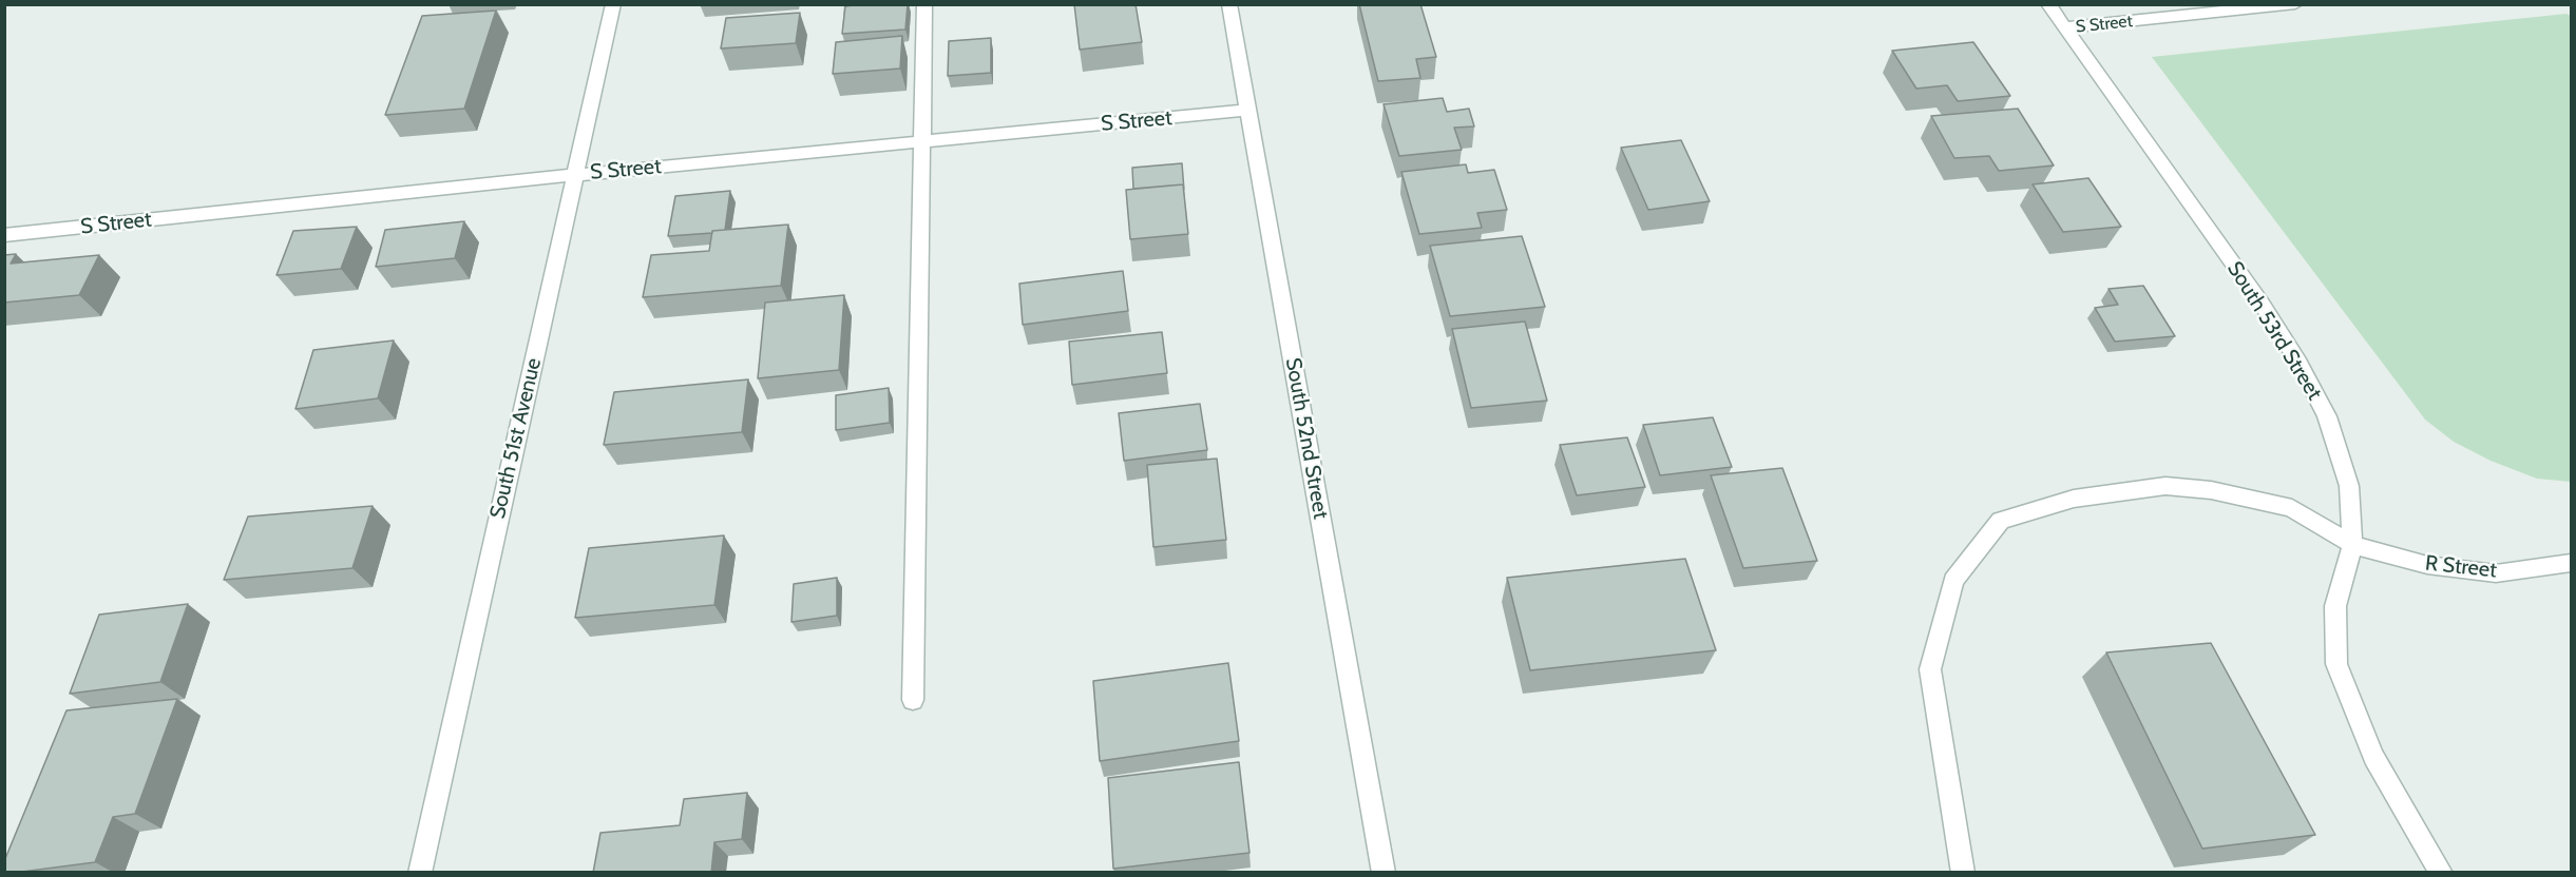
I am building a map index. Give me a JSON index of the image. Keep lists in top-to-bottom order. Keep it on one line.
{"streets":{"street":["S Street","South 53rd Street","South 51st Avenue","South 52nd Street","R Street"]},"crossings":[["S Street","South 53rd Street"],["S Street","South 51st Avenue"],["S Street","South 52nd Street"],["South 53rd Street","R Street"]]}
